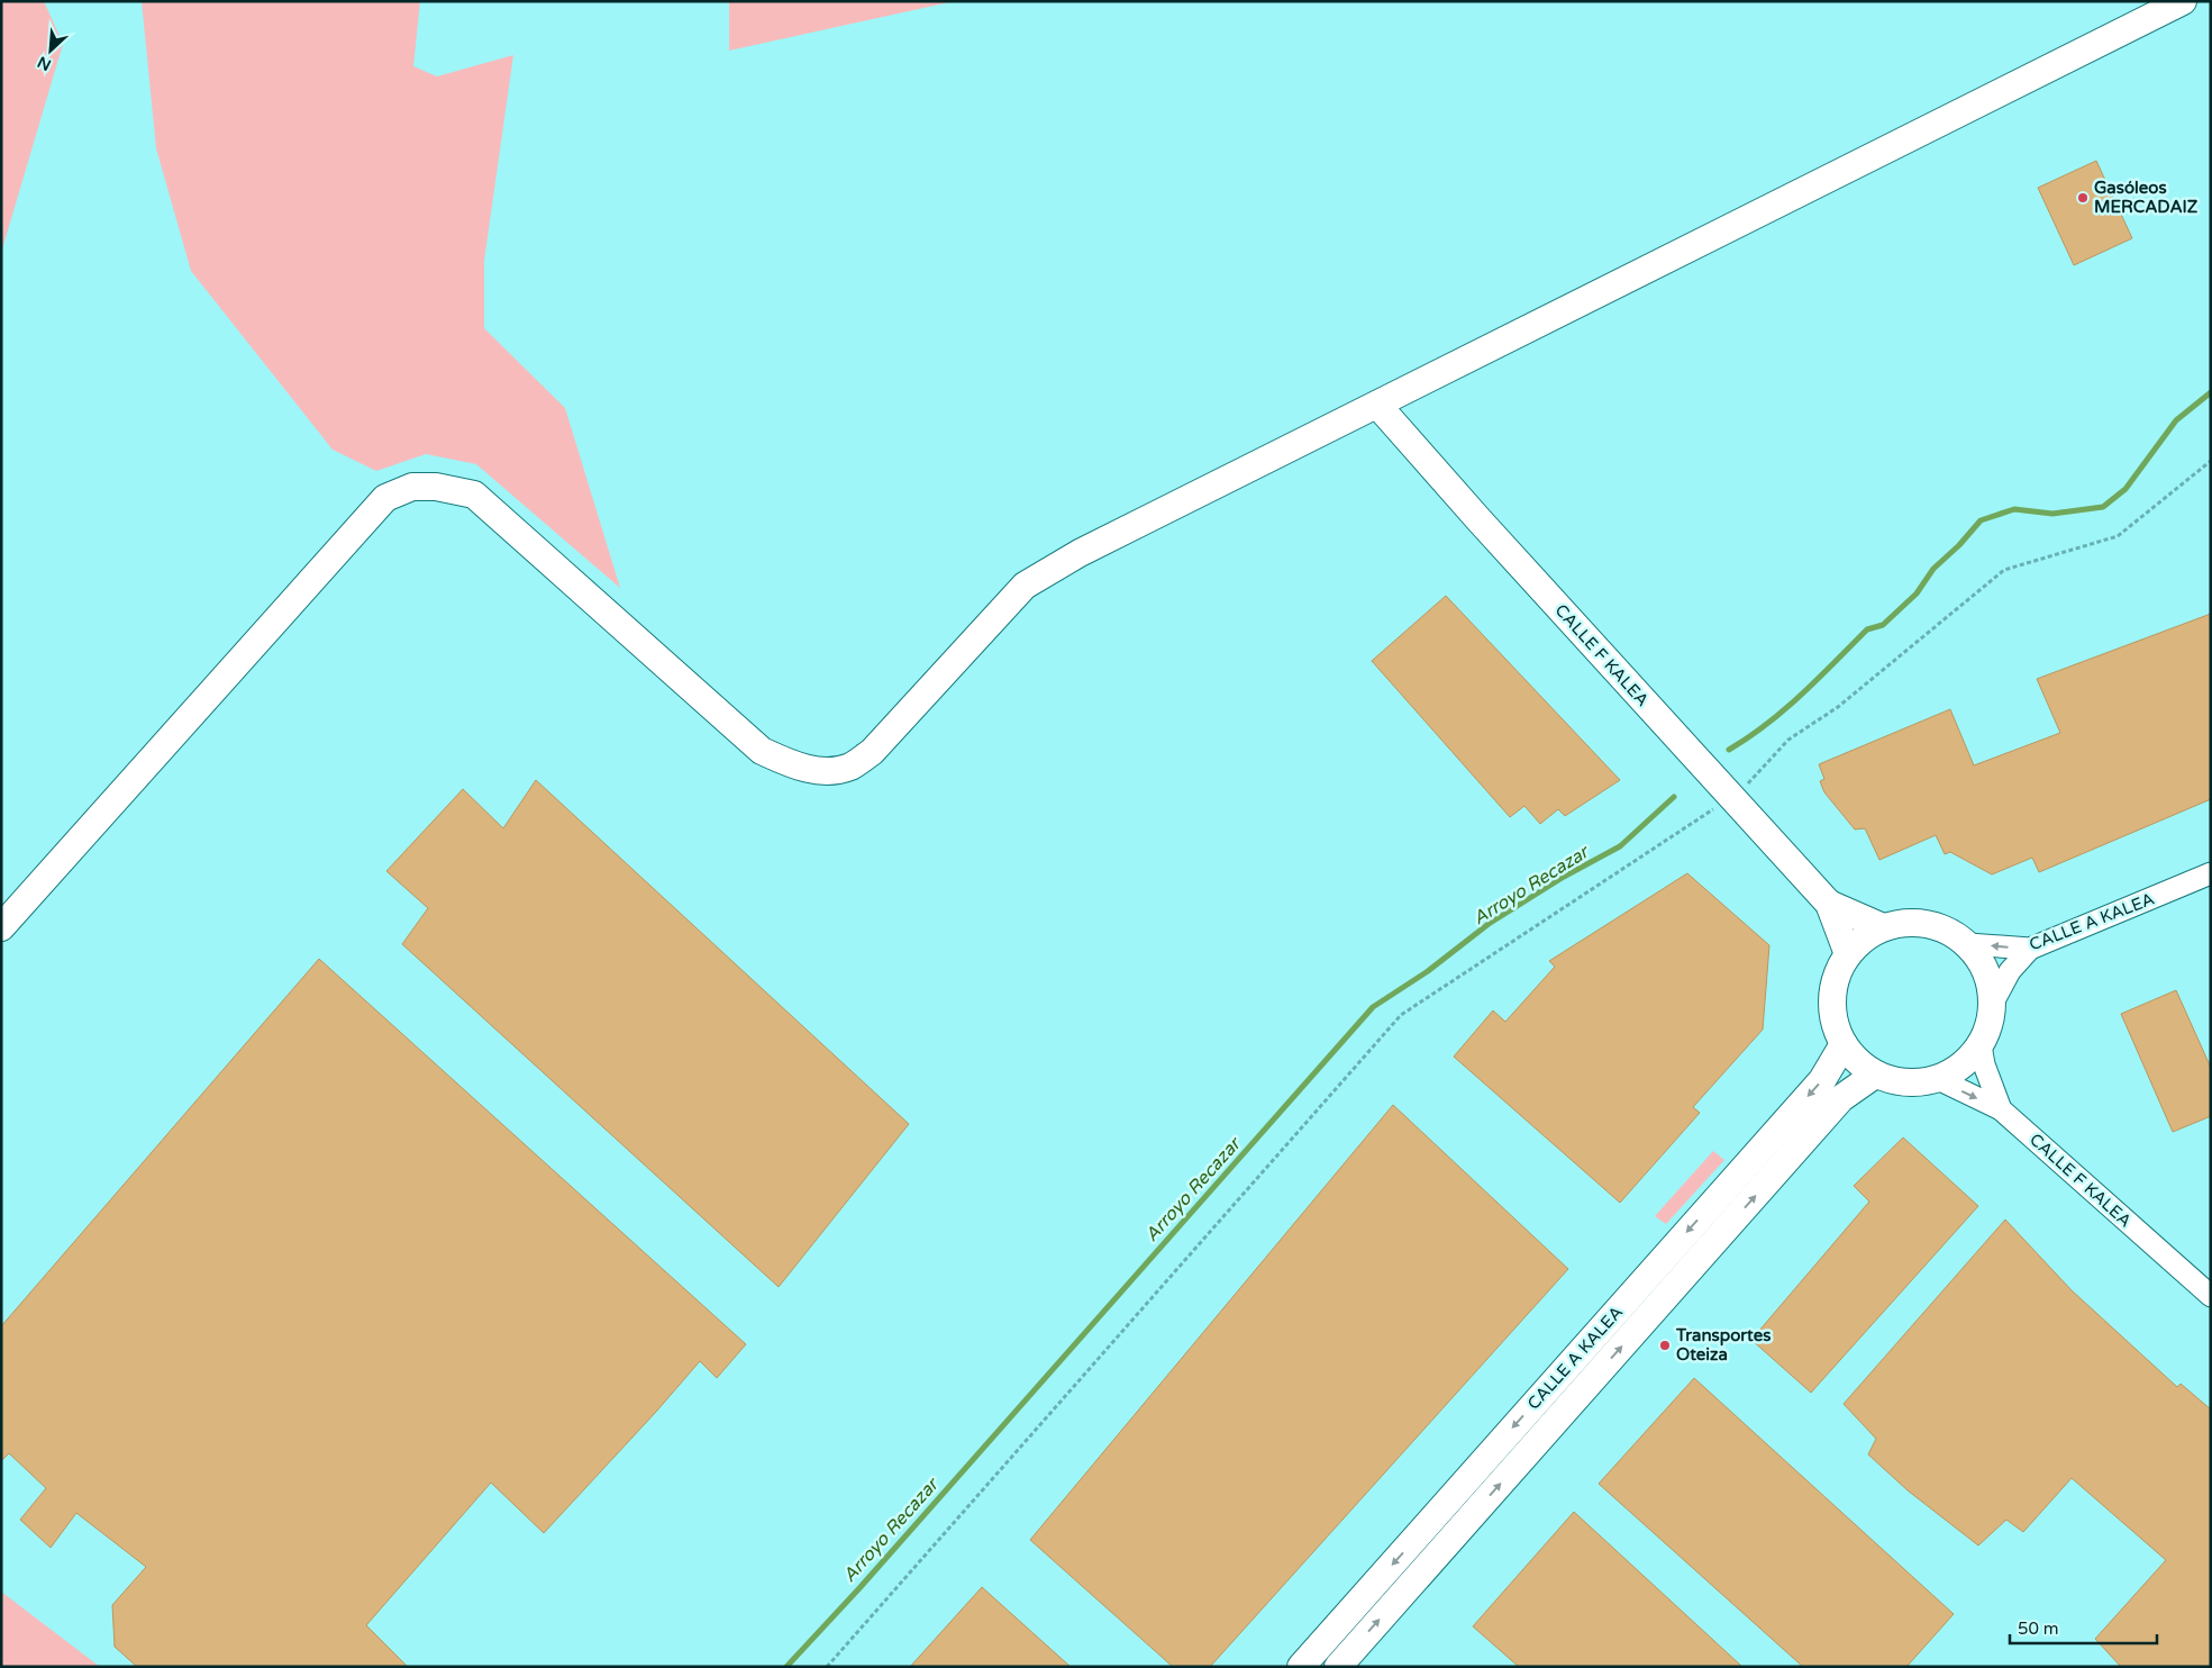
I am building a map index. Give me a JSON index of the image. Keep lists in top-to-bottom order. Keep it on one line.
{"streets":{"street":["CALLE F KALEA","CALLE A KALEA"]},"crossings":[["CALLE F KALEA","CALLE A KALEA"]],"water":["Arroyo Recazar"],"places":["Gasóleos MERCADAIZ","Transportes Oteiza"],"scale_bar":"50 m","north":"bottom left"}
